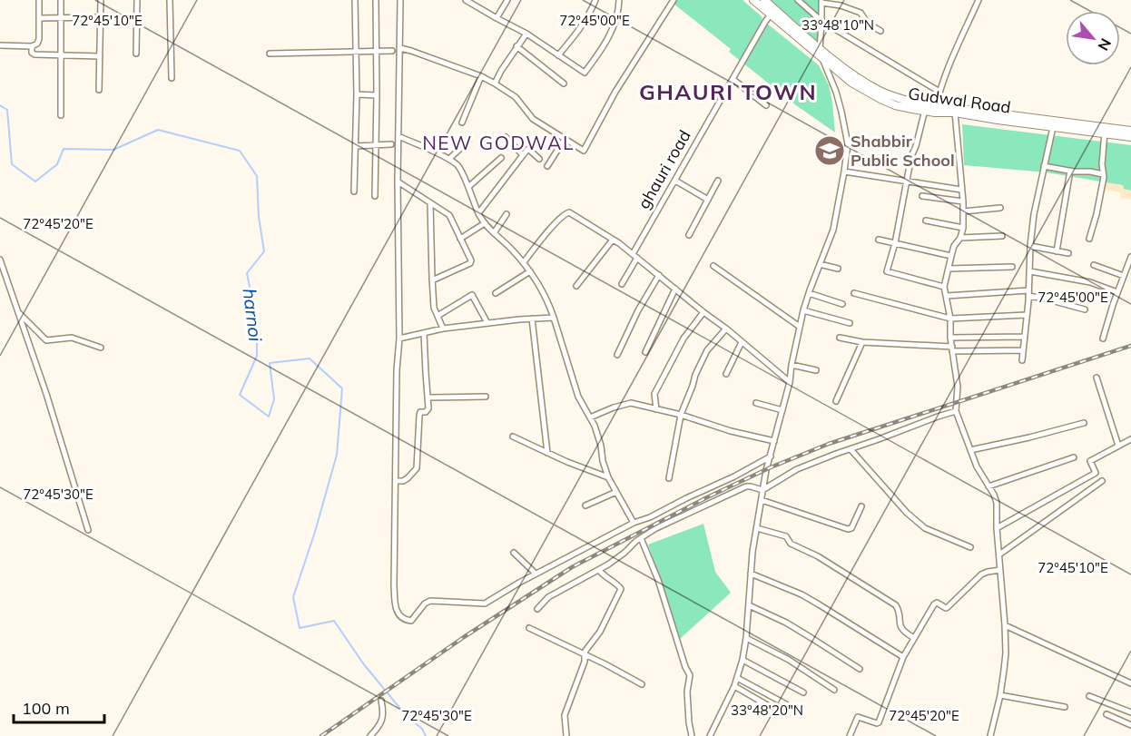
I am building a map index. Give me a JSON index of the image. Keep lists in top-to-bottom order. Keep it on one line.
{"streets":{"main road":["Gudwal Road"],"street":["ghauri road"]},"crossings":[["Gudwal Road","ghauri road"]],"districts":["GHAURI TOWN","NEW GODWAL"],"water":["harnoi"],"places":{"school or university":["Shabbir Public School"]},"scale_bar":"100 m","north":"bottom right","coordinates":["72°45'10\"E","72°45'00\"E","33°48'10\"N","72°45'20\"E","72°45'30\"E","33°48'20\"N"]}
